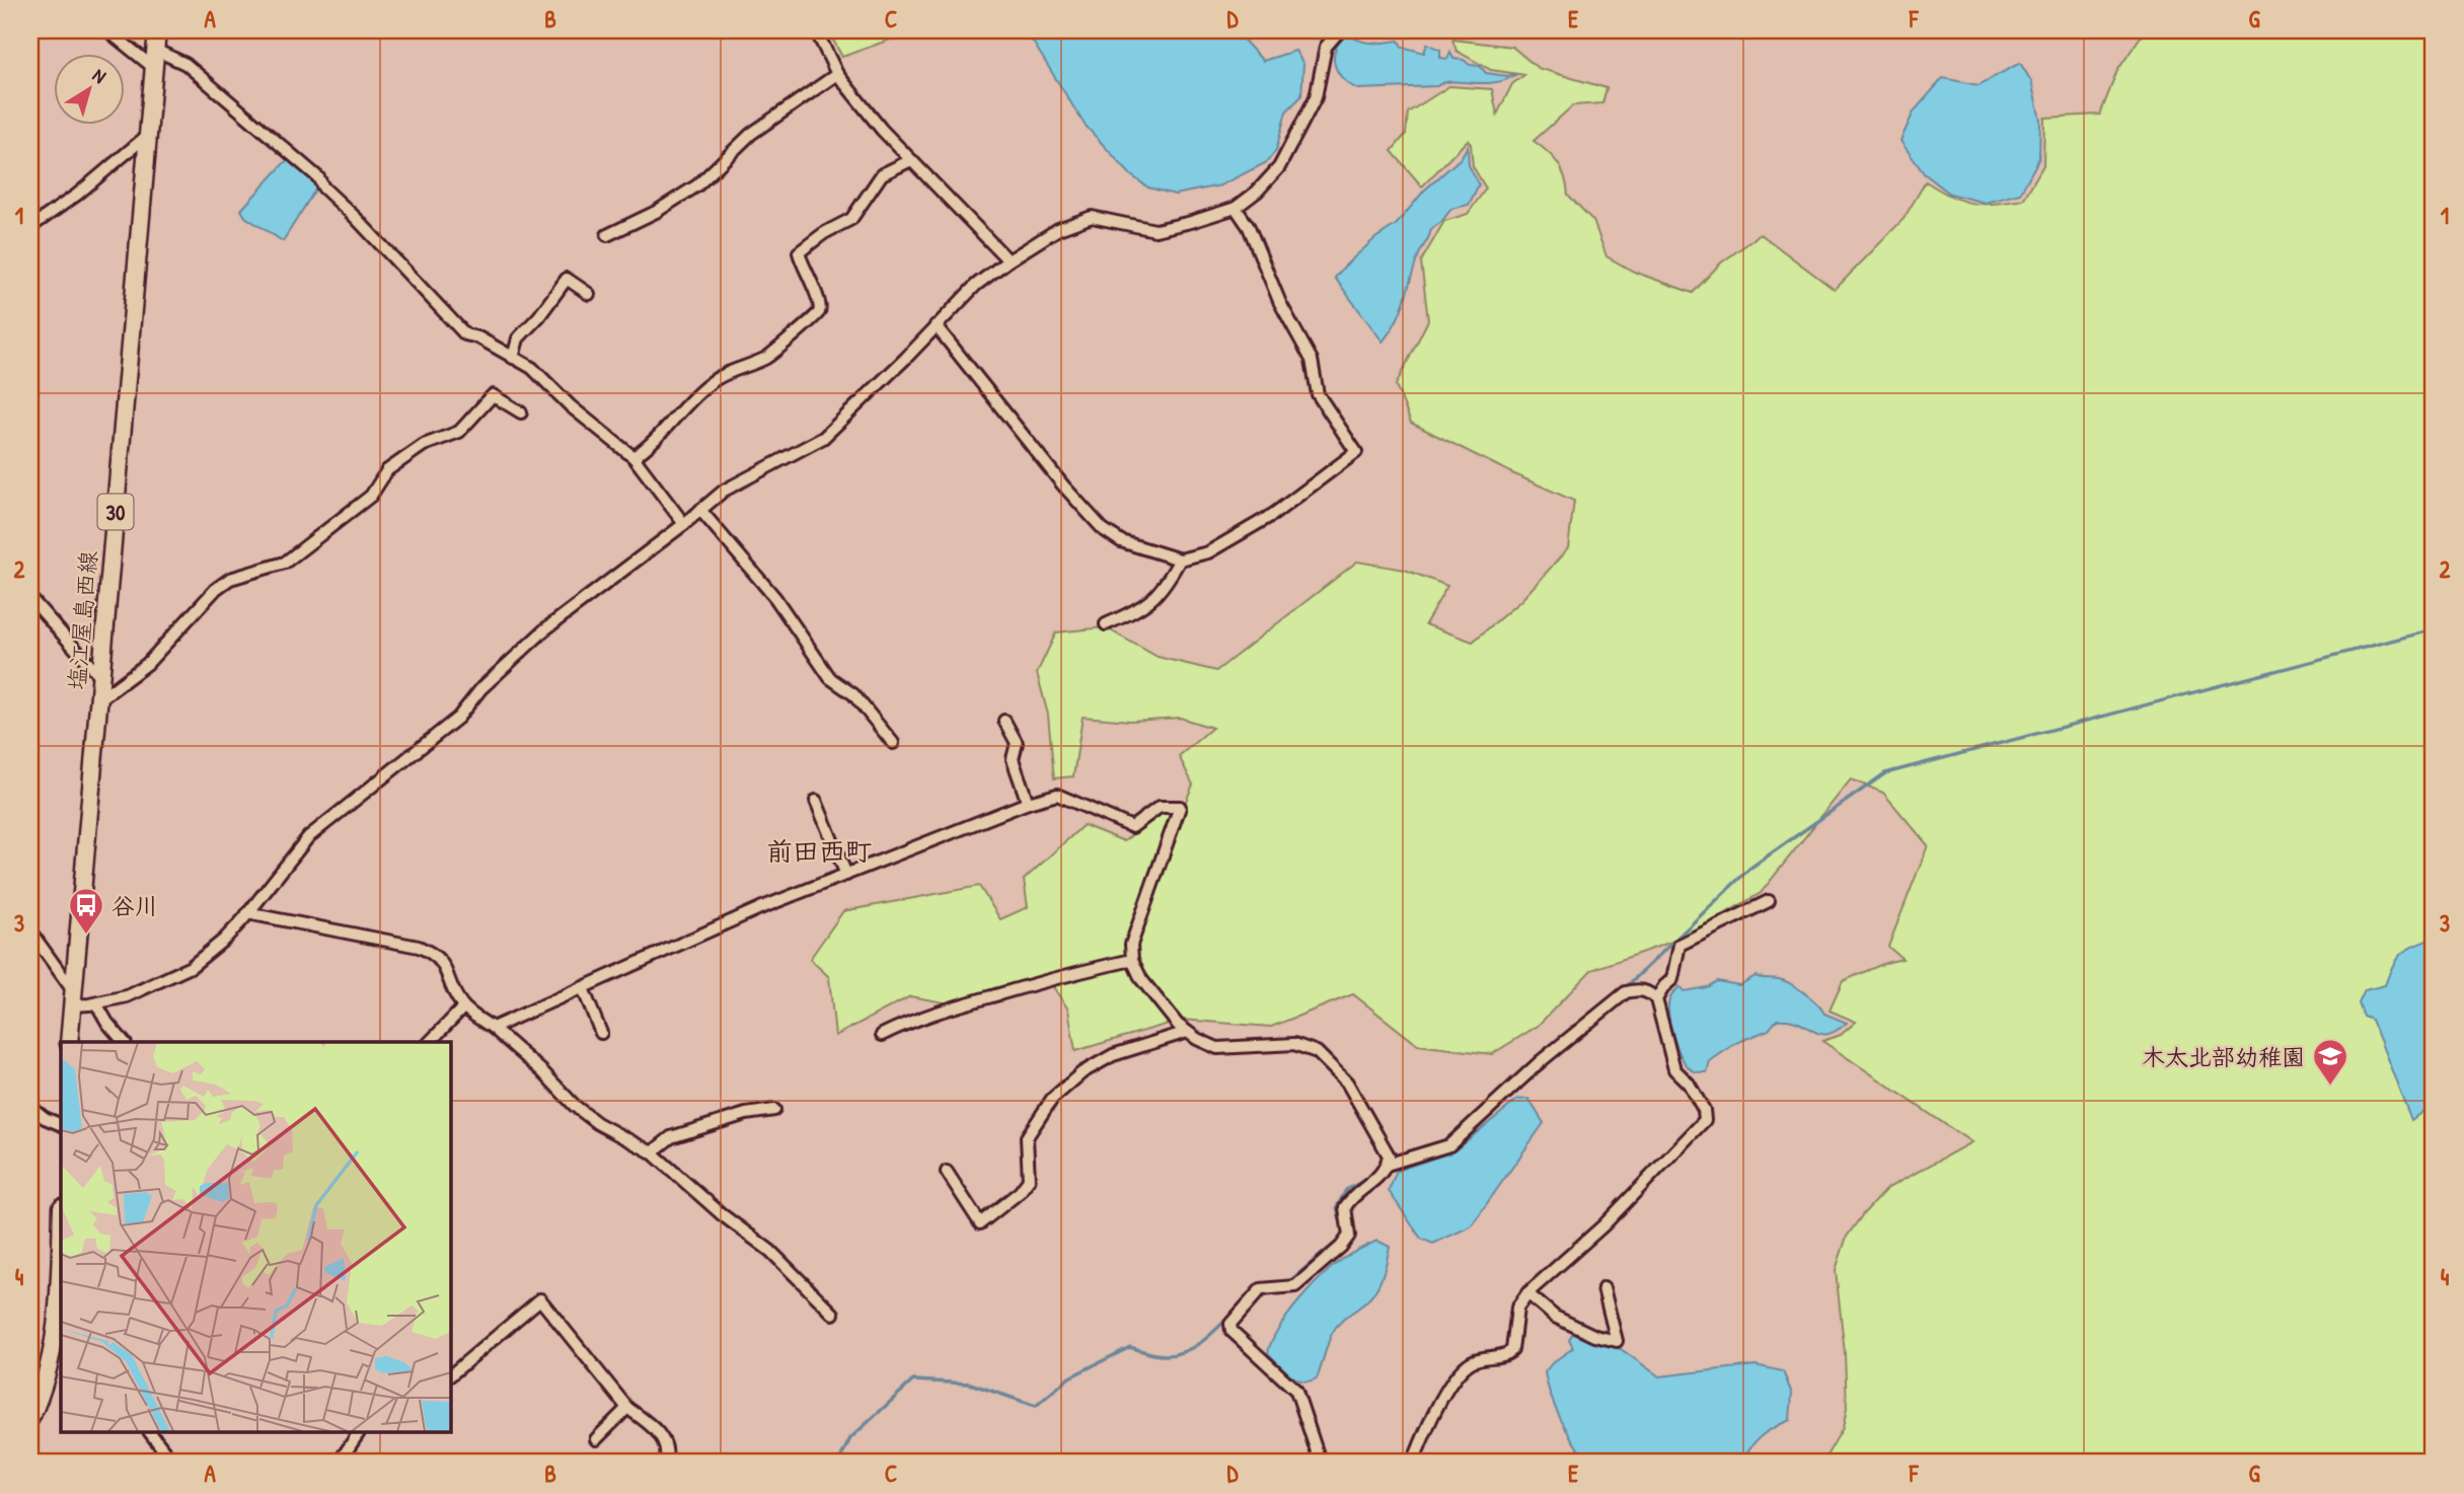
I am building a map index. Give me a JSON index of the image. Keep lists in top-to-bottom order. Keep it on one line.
{"streets":{"main road":["30","塩江屋島西線"]},"districts":["前田西町"],"places":{"bus stop":["谷川"],"school or university":["木太北部幼稚園"]},"north":"top right","grid":{"columns":["A","B","C","D","E","F","G"],"rows":["1","2","3","4"]}}
